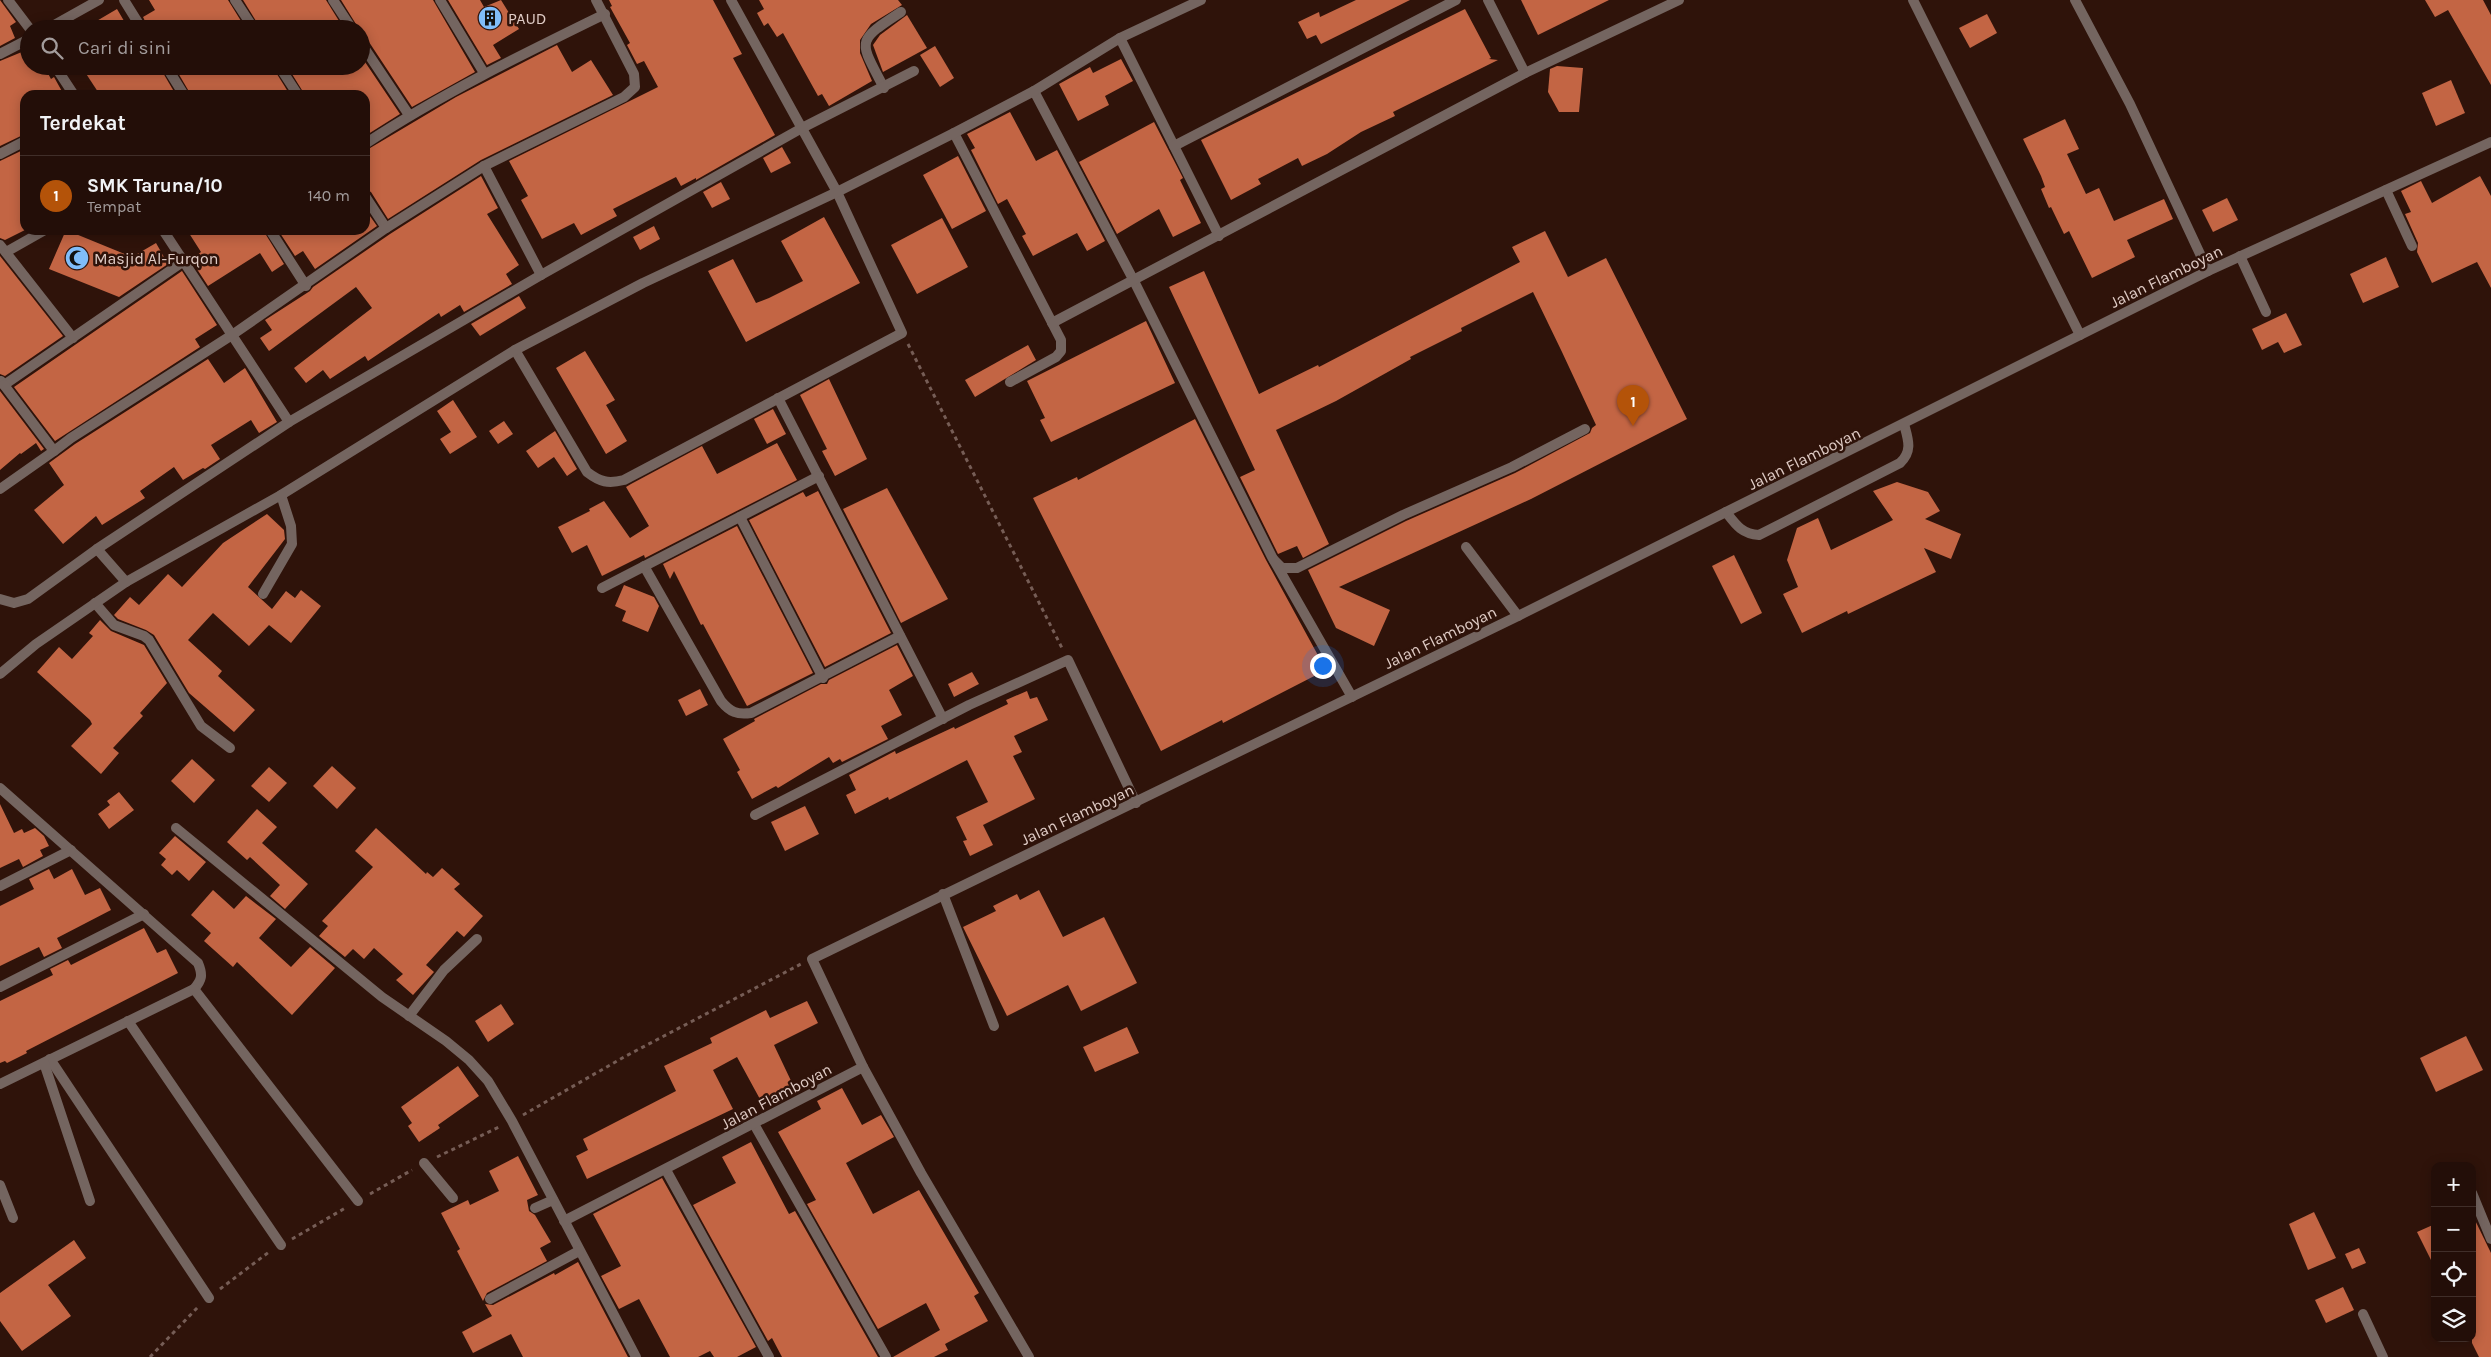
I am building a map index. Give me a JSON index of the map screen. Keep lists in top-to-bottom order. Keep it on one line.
{"streets":{"street":["Jalan Flamboyan"]},"places":{"building":["PAUD"],"mosque":["Masjid Al-Furqon"]},"page":{"search":"Cari di sini","heading":"Terdekat","list":[{"mark":"1","name":"SMK Taruna/10","note":"Tempat","value":"140 m"}],"pins":"1","map_buttons":["+","−"]}}
